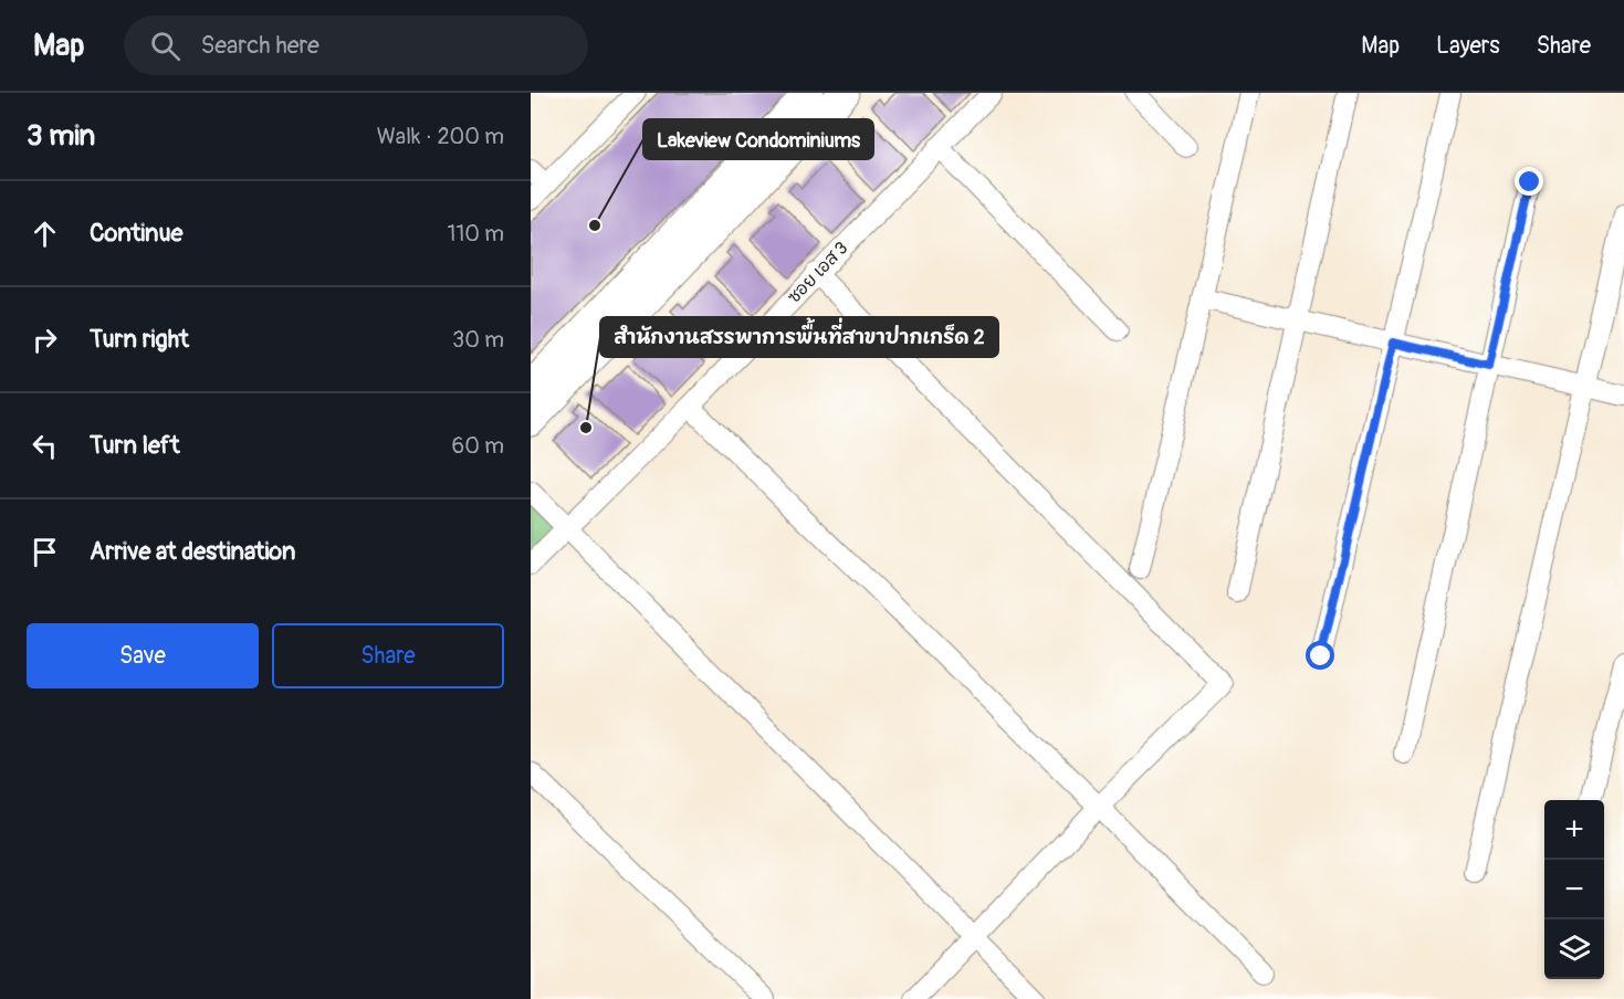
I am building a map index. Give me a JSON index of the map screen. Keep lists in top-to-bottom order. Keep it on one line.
{"streets":{"street":["ซอย เอส 3"]},"places":["Lakeview Condominiums","สำนักงานสรรพาการพื้นที่สาขาปากเกร็ด 2"],"page":{"header":"Map","search":"Search here","nav":["Map","Layers","Share"],"heading":["3 min","Walk · 200 m"],"list":[["Continue","110 m"],["Turn right","30 m"],["Turn left","60 m"],"Arrive at destination"],"buttons":["Save","Share"],"map_buttons":["+","−"]}}
